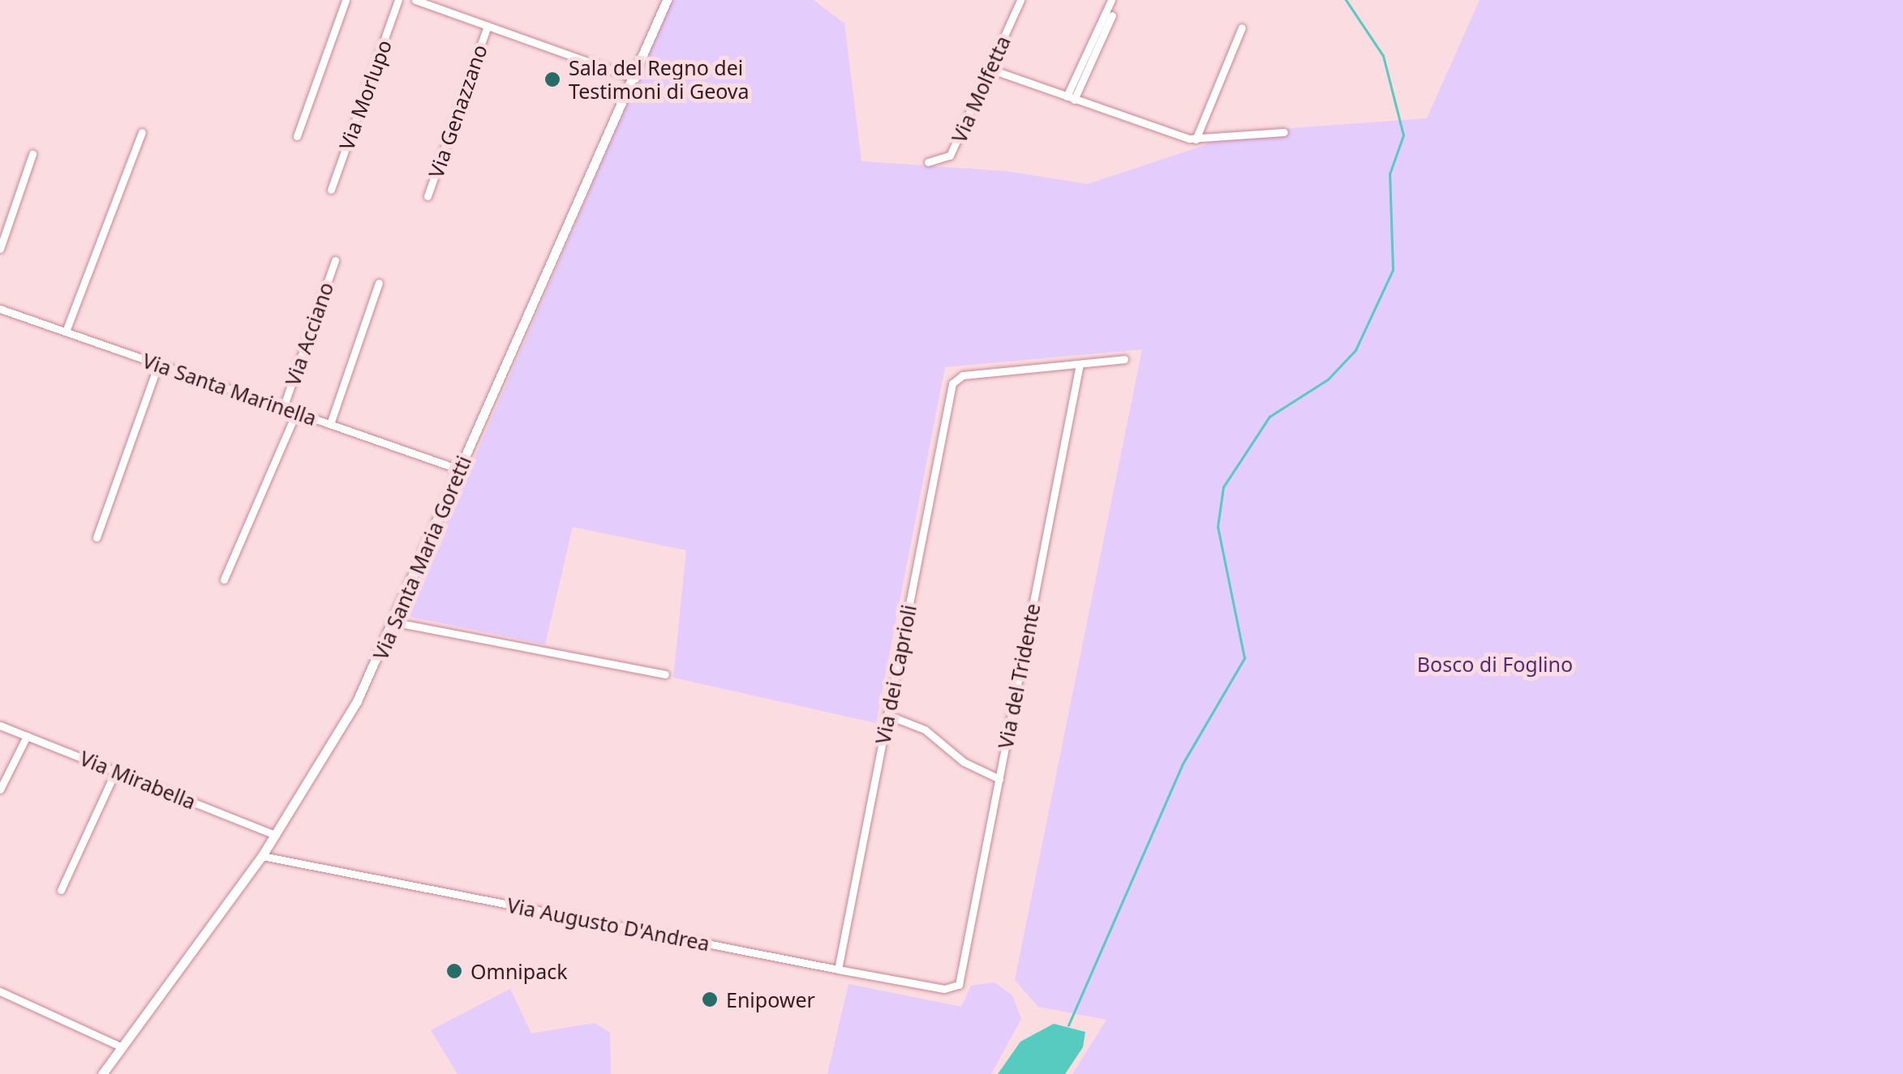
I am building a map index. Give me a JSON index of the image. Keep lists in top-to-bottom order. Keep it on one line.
{"streets":{"main road":["Via Santa Maria Goretti"],"street":["Via Molfetta","Via Morlupo","Via Genazzano","Via Acciano","Via Santa Marinella","Via dei Caprioli","Via del Tridente","Via Mirabella","Via Augusto D'Andrea"]},"crossings":[["Via Acciano","Via Santa Marinella"],["Via Santa Marinella","Via Santa Maria Goretti"],["Via Santa Maria Goretti","Via Mirabella"],["Via Santa Maria Goretti","Via Augusto D'Andrea"],["Via dei Caprioli","Via del Tridente"],["Via dei Caprioli","Via Augusto D'Andrea"],["Via del Tridente","Via Augusto D'Andrea"]],"parks":["Bosco di Foglino"],"places":["Sala del Regno dei Testimoni di Geova","Omnipack","Enipower"]}
